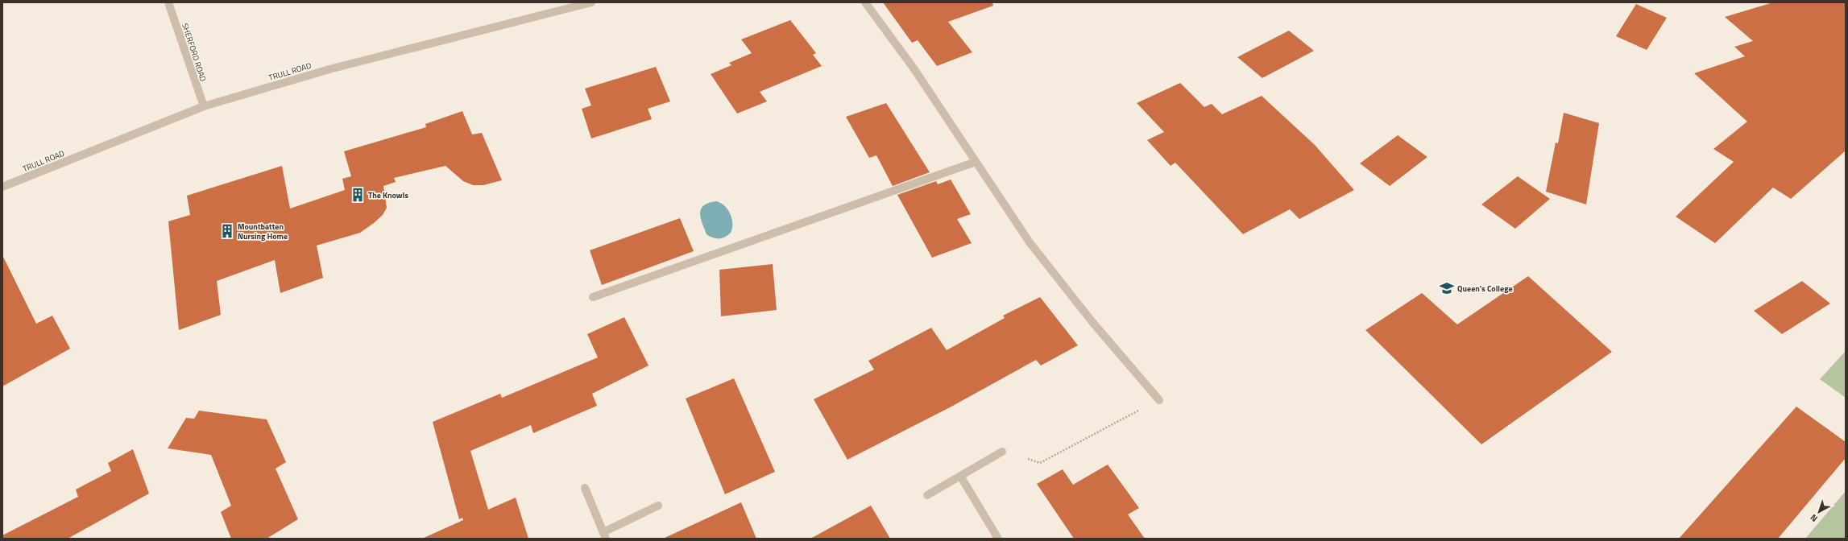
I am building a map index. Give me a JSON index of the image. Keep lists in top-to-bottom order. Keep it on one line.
{"streets":{"street":["SHERFORD ROAD","TRULL ROAD"]},"crossings":[["SHERFORD ROAD","TRULL ROAD"]],"places":{"building":["The Knowls","Mountbatten Nursing Home"],"school or university":["Queen's College"]},"north":"bottom left"}
